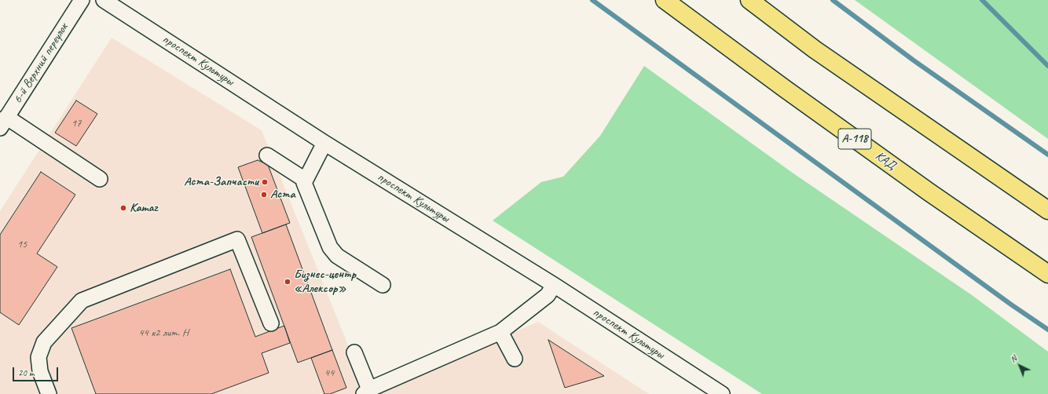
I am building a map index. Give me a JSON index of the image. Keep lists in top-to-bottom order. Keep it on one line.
{"streets":{"highway":["А-118","КАД"],"street":["проспект Культуры","6-й Верхний переулок"]},"places":["Аста-Запчасти","Аста","Kamaz","Бизнес-центр «Алексор»"],"house_numbers":["17","15","44 к2 лит. Н","44"],"scale_bar":"20 m","north":"top left"}
